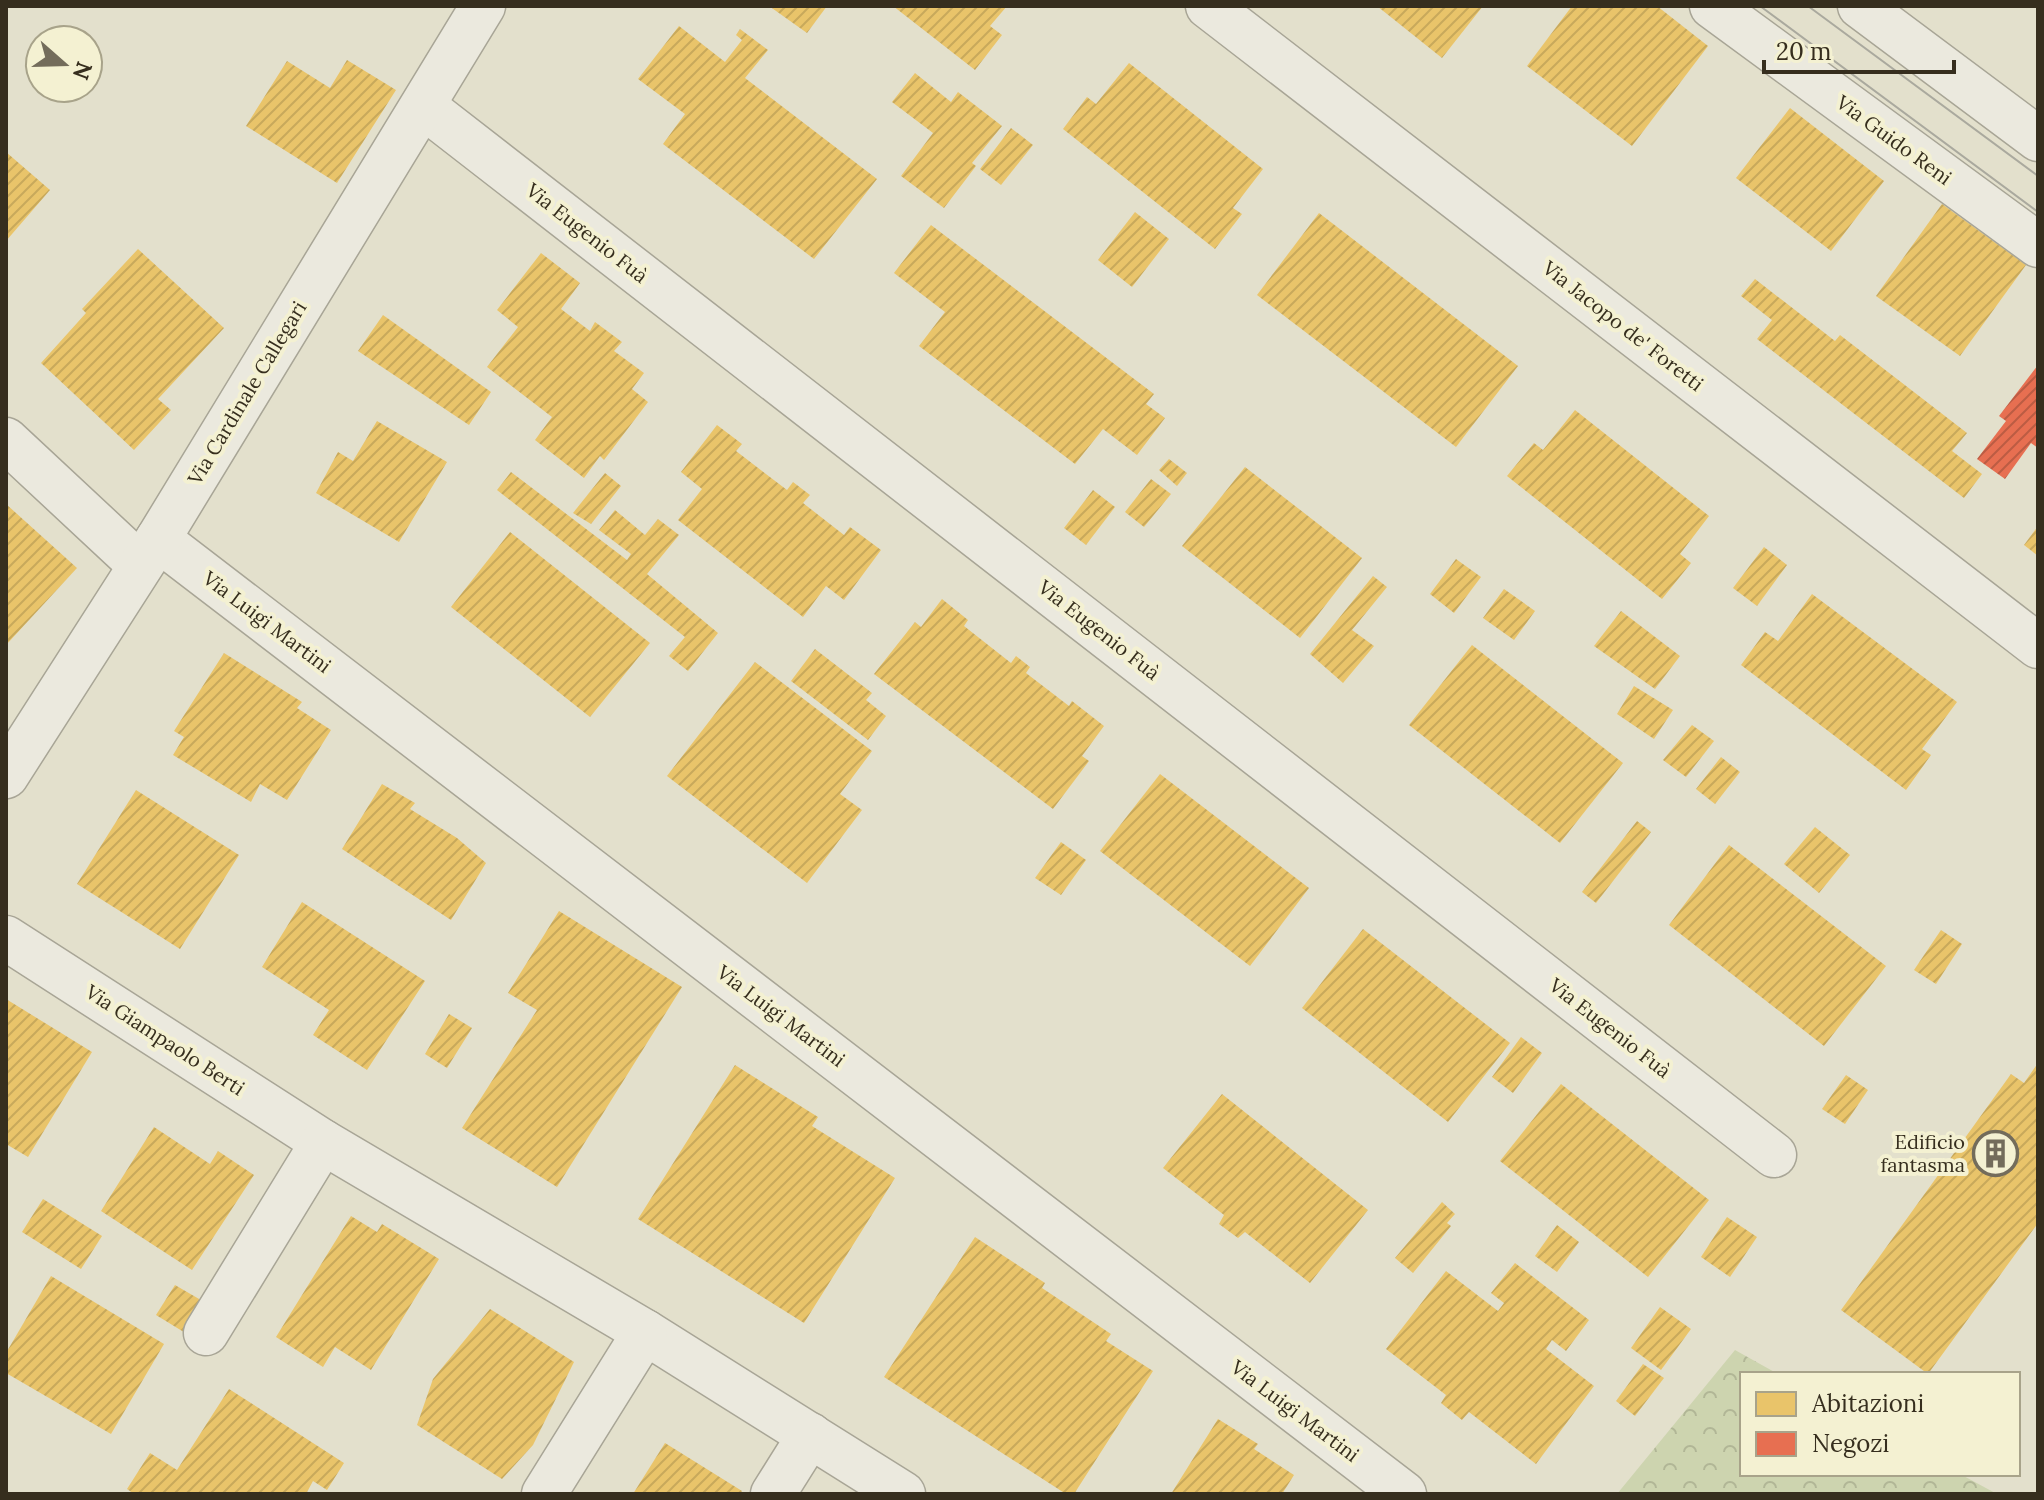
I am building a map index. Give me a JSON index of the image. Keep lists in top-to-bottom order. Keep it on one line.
{"streets":{"street":["Via Guido Reni","Via Eugenio Fuà","Via Jacopo de' Foretti","Via Cardinale Callegari","Via Luigi Martini","Via Giampaolo Berti"]},"crossings":[["Via Eugenio Fuà","Via Cardinale Callegari"],["Via Cardinale Callegari","Via Luigi Martini"]],"places":{"building":["Edificio fantasma"]},"legend":["Abitazioni","Negozi"],"scale_bar":"20 m","north":"right"}
